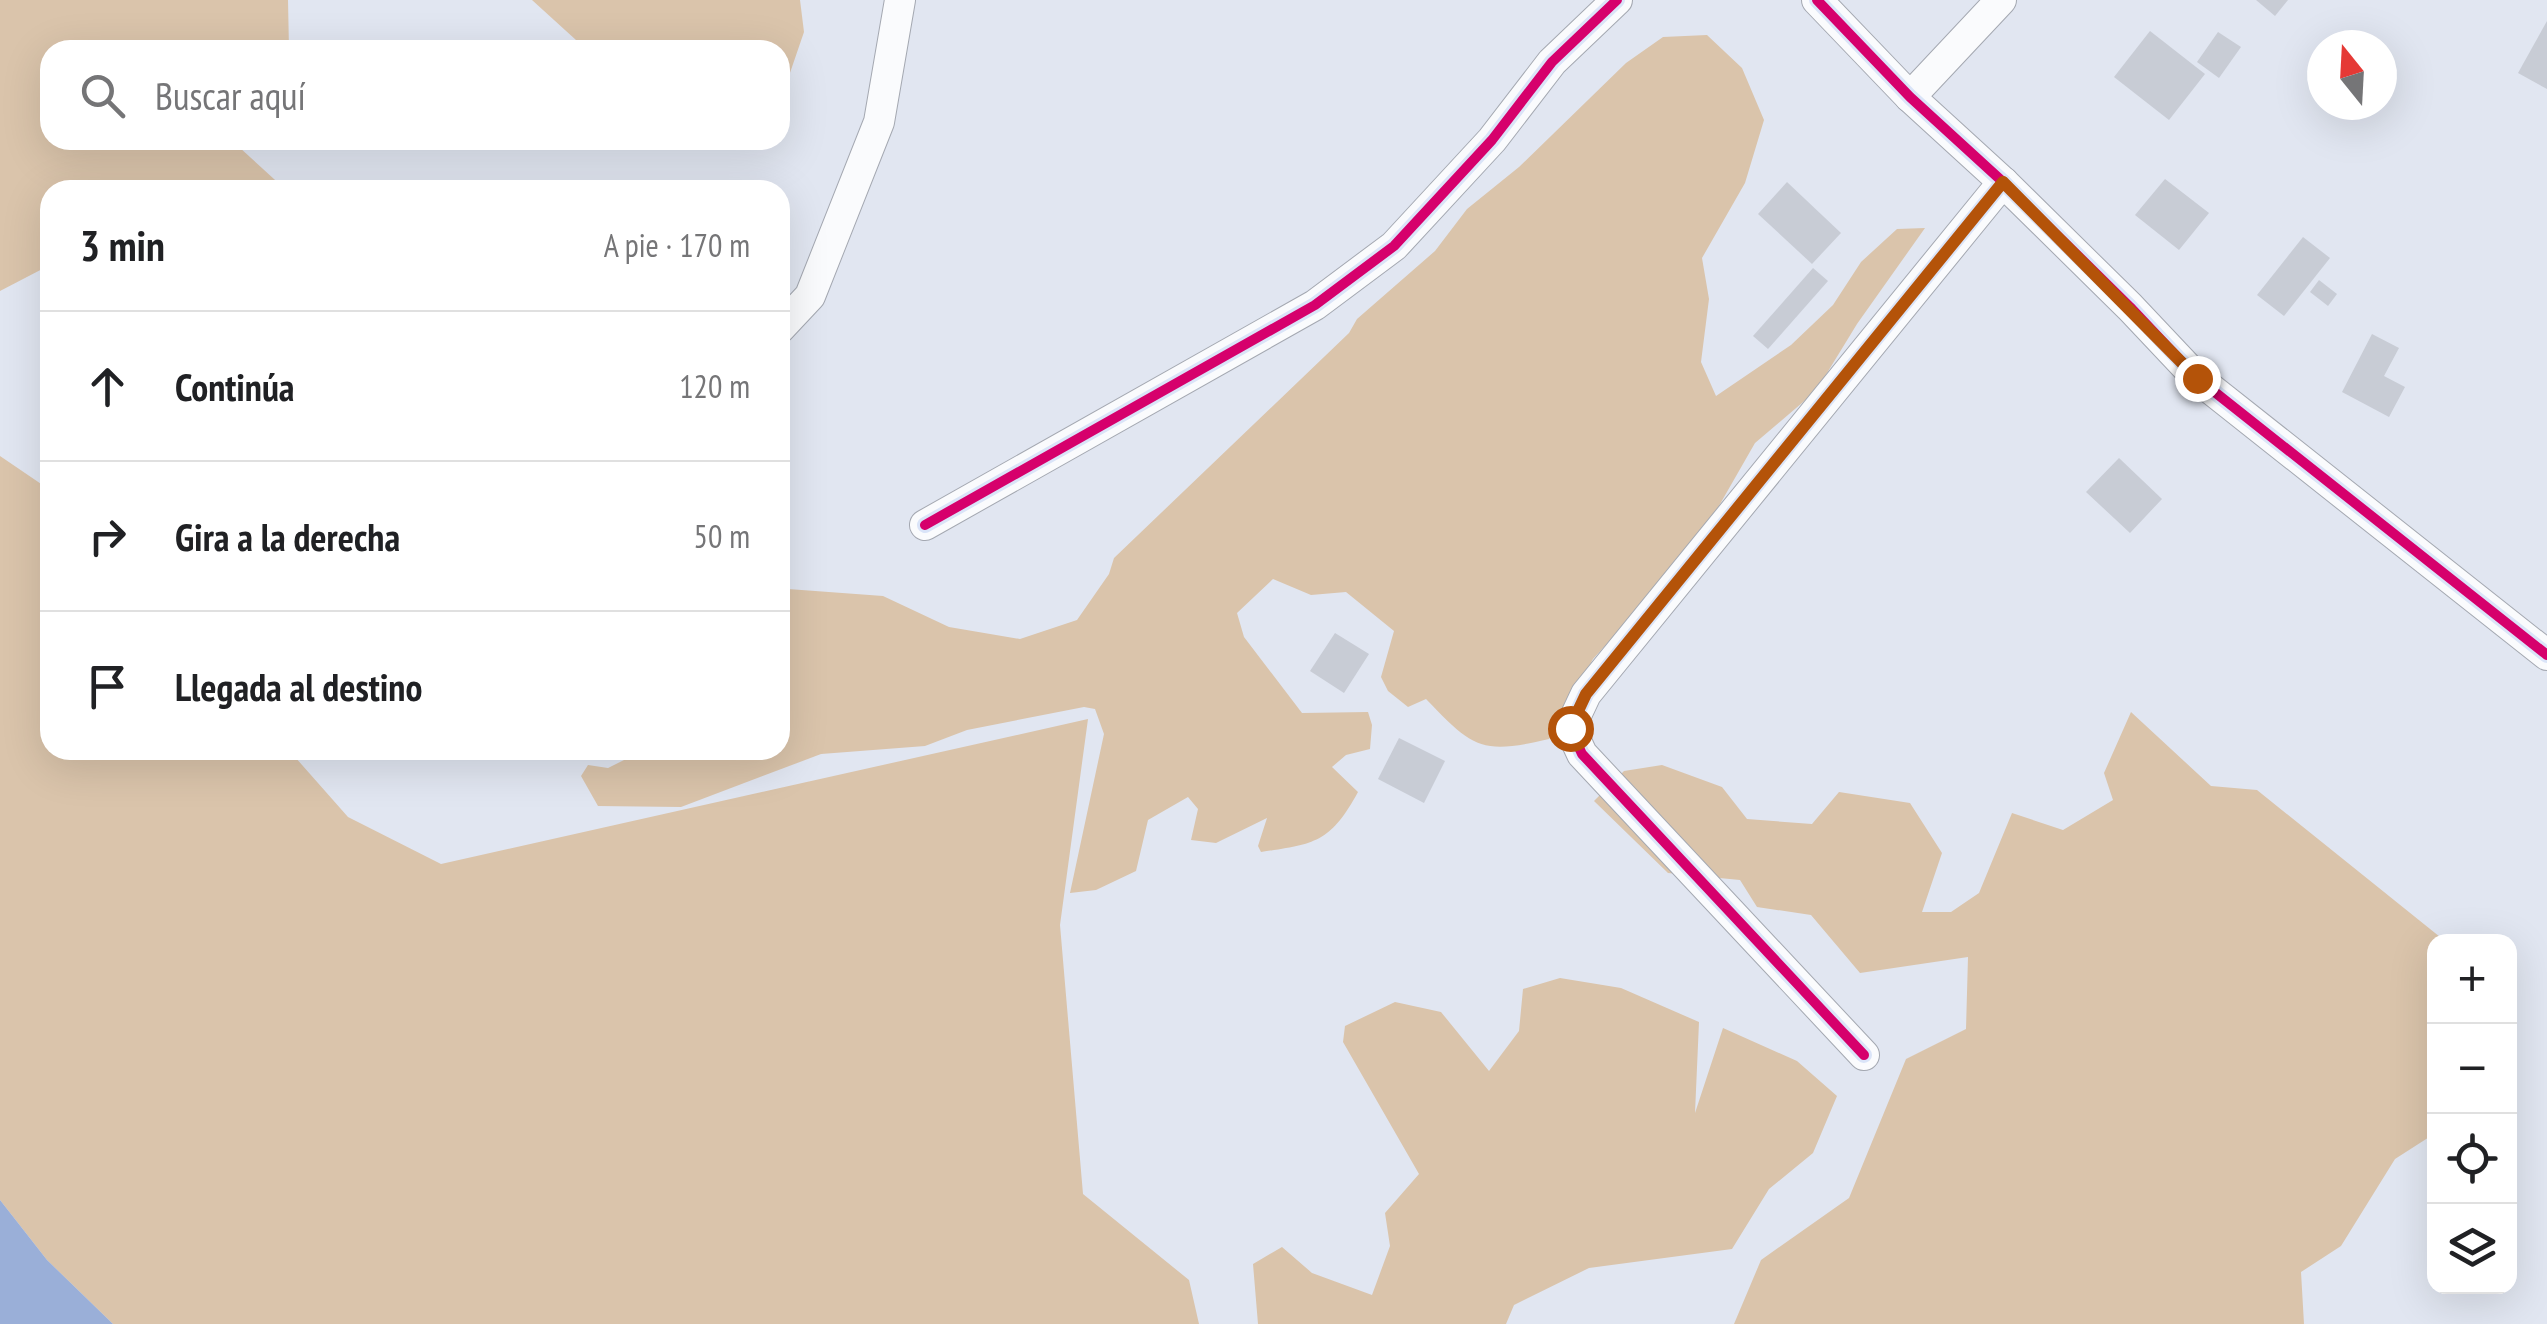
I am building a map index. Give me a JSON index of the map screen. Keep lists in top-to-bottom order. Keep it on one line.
{"north":"top","page":{"search":"Buscar aquí","heading":["3 min","A pie · 170 m"],"list":[["Continúa","120 m"],["Gira a la derecha","50 m"],"Llegada al destino"],"map_buttons":["+","−"]}}
